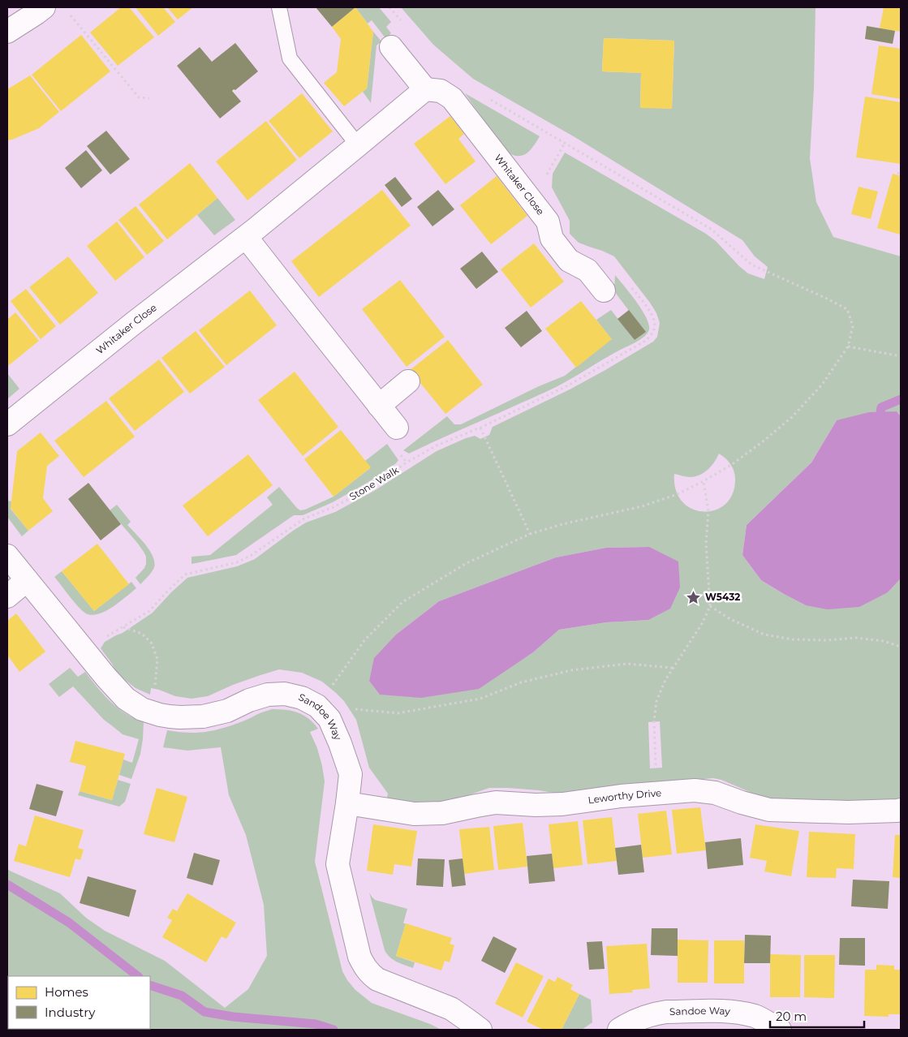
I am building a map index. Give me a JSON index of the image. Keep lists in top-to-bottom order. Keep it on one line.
{"streets":{"street":["Whitaker Close","Sandoe Way","Leworthy Drive"],"path":["Stone Walk"]},"crossings":[["Stone Walk","Sandoe Way"],["Sandoe Way","Leworthy Drive"]],"places":{"place":["W5432"]},"legend":["Homes","Industry"],"scale_bar":"20 m"}
